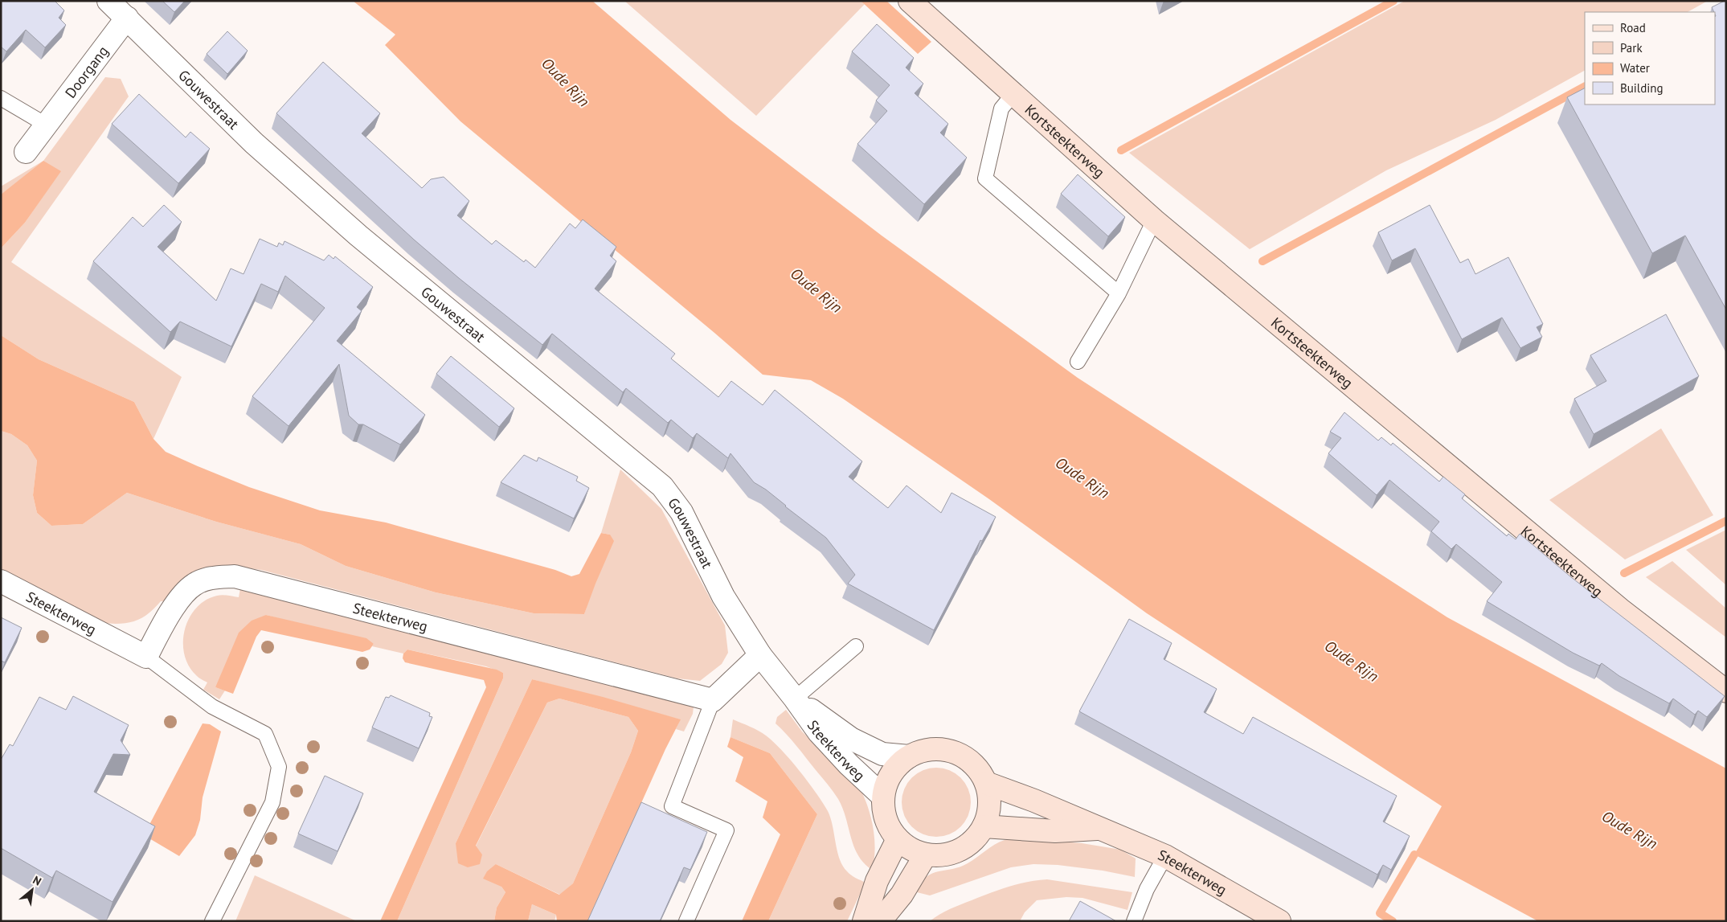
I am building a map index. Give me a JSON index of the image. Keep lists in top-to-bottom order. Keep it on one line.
{"streets":{"street":["Doorgang","Gouwestraat","Kortsteekterweg","Steekterweg"]},"crossings":[["Doorgang","Gouwestraat"],["Gouwestraat","Steekterweg"]],"water":["Oude Rijn"],"legend":["Road","Park","Water","Building"],"north":"top right"}
